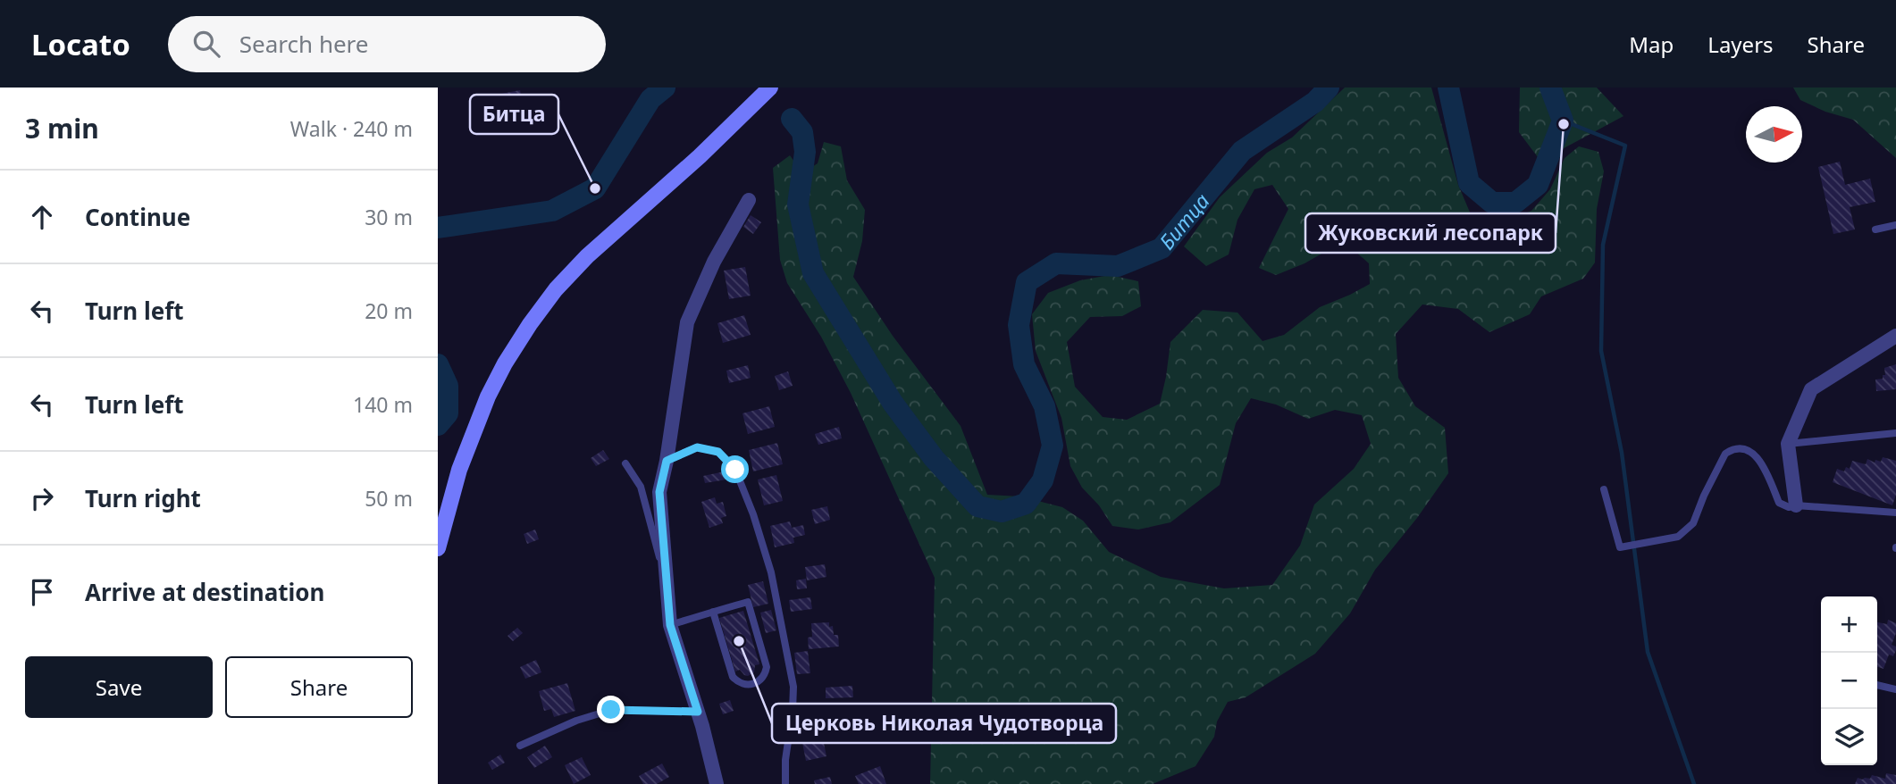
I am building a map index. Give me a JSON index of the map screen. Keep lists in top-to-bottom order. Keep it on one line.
{"water":["Битца"],"places":["Жуковский лесопарк","Битца","Церковь Николая Чудотворца"],"north":"right","page":{"header":"Locato","search":"Search here","nav":["Map","Layers","Share"],"heading":["3 min","Walk · 240 m"],"list":[["Continue","30 m"],["Turn left","20 m"],["Turn left","140 m"],["Turn right","50 m"],"Arrive at destination"],"map_buttons":["+","−"],"buttons":["Save","Share"]}}
